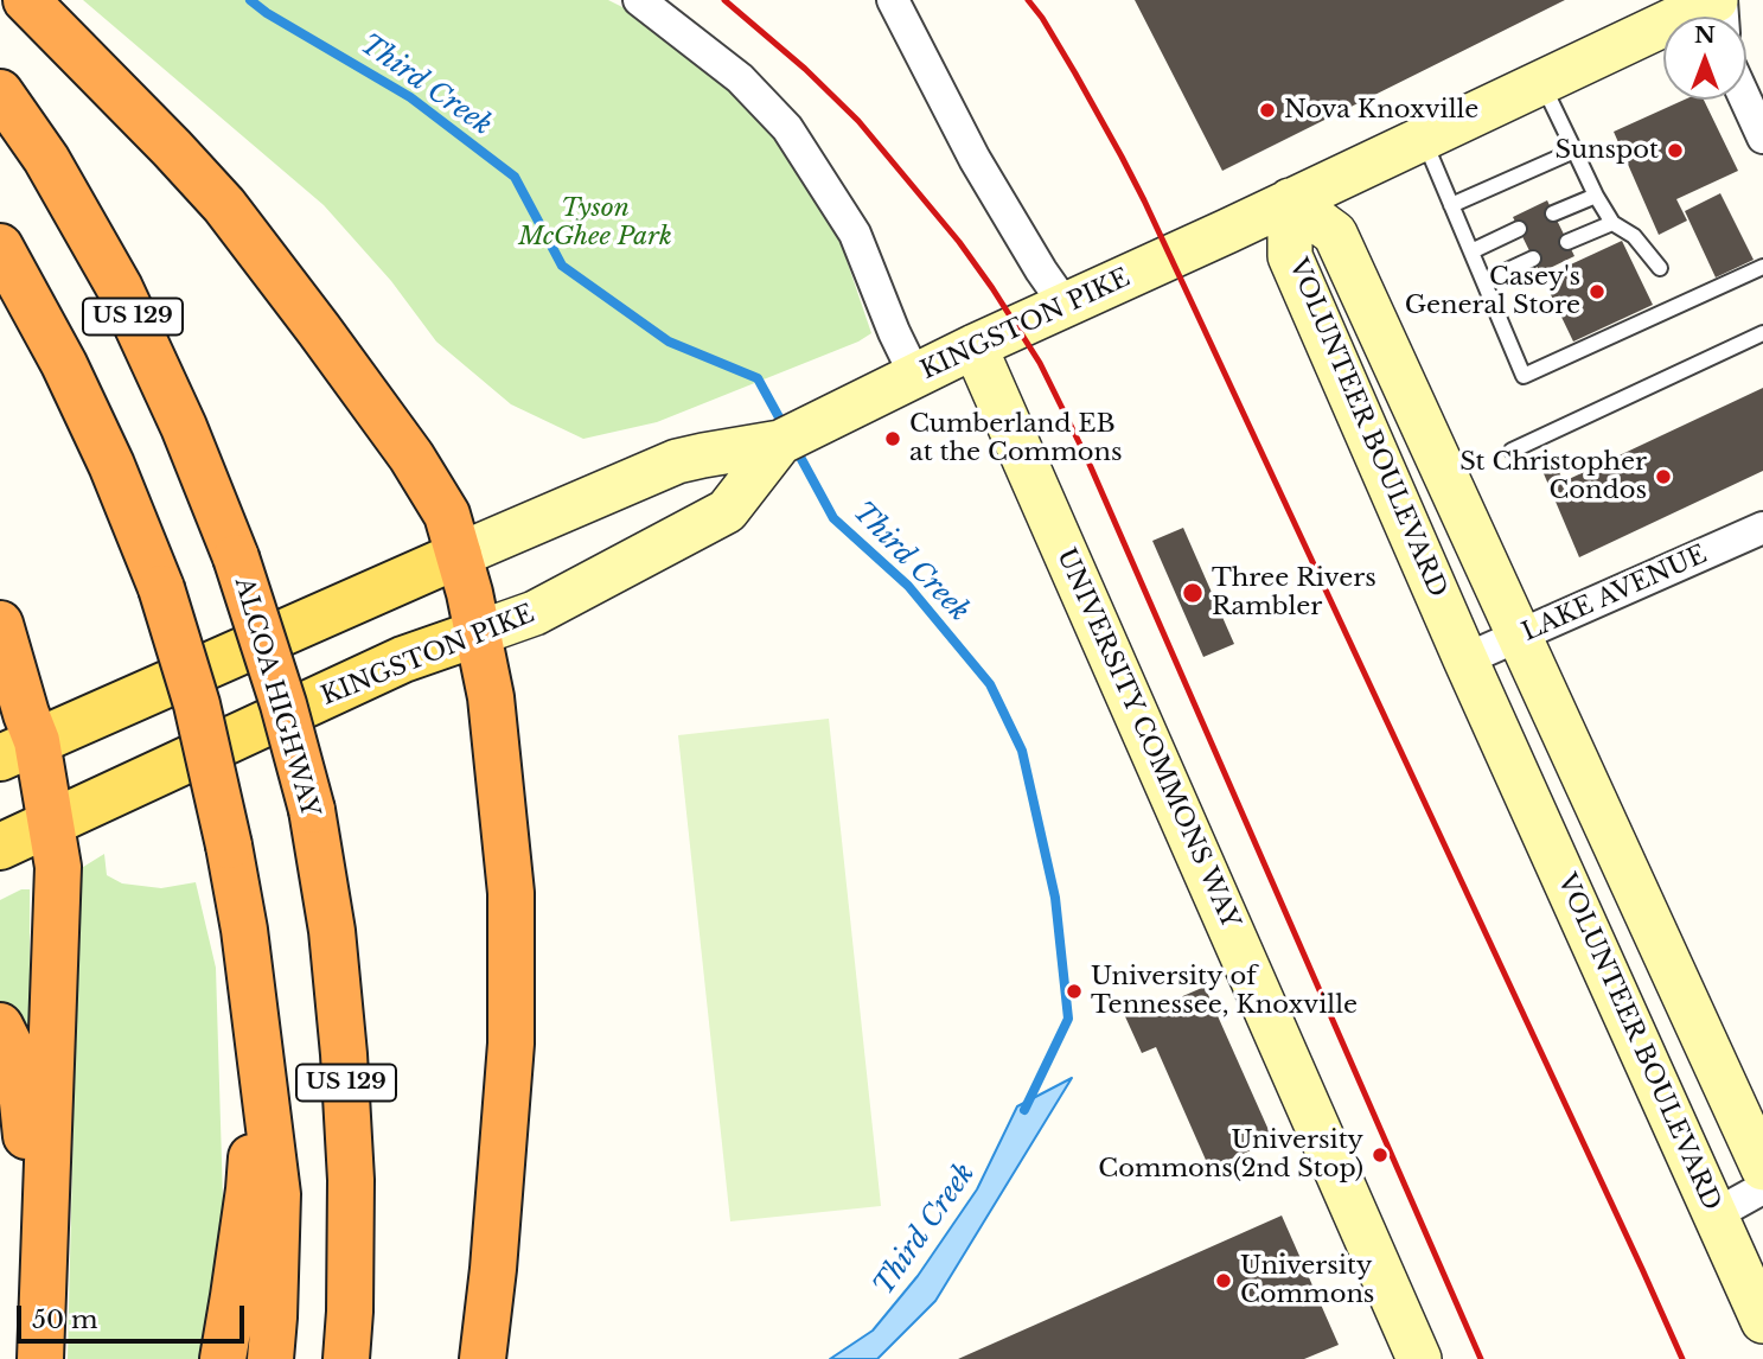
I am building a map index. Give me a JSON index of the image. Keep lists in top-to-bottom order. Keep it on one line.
{"streets":{"highway":["US 129","ALCOA HIGHWAY"],"main road":["KINGSTON PIKE"],"street":["VOLUNTEER BOULEVARD","LAKE AVENUE","UNIVERSITY COMMONS WAY"]},"crossings":[["KINGSTON PIKE","VOLUNTEER BOULEVARD"],["KINGSTON PIKE","UNIVERSITY COMMONS WAY"],["VOLUNTEER BOULEVARD","LAKE AVENUE"]],"water":["Third Creek"],"parks":["Tyson McGhee Park"],"places":["Nova Knoxville","Sunspot","Casey's General Store","Cumberland EB at the Commons","St Christopher Condos","Three Rivers Rambler","University of Tennessee, Knoxville","University Commons(2nd Stop)","University Commons"],"scale_bar":"50 m","north":"top"}
